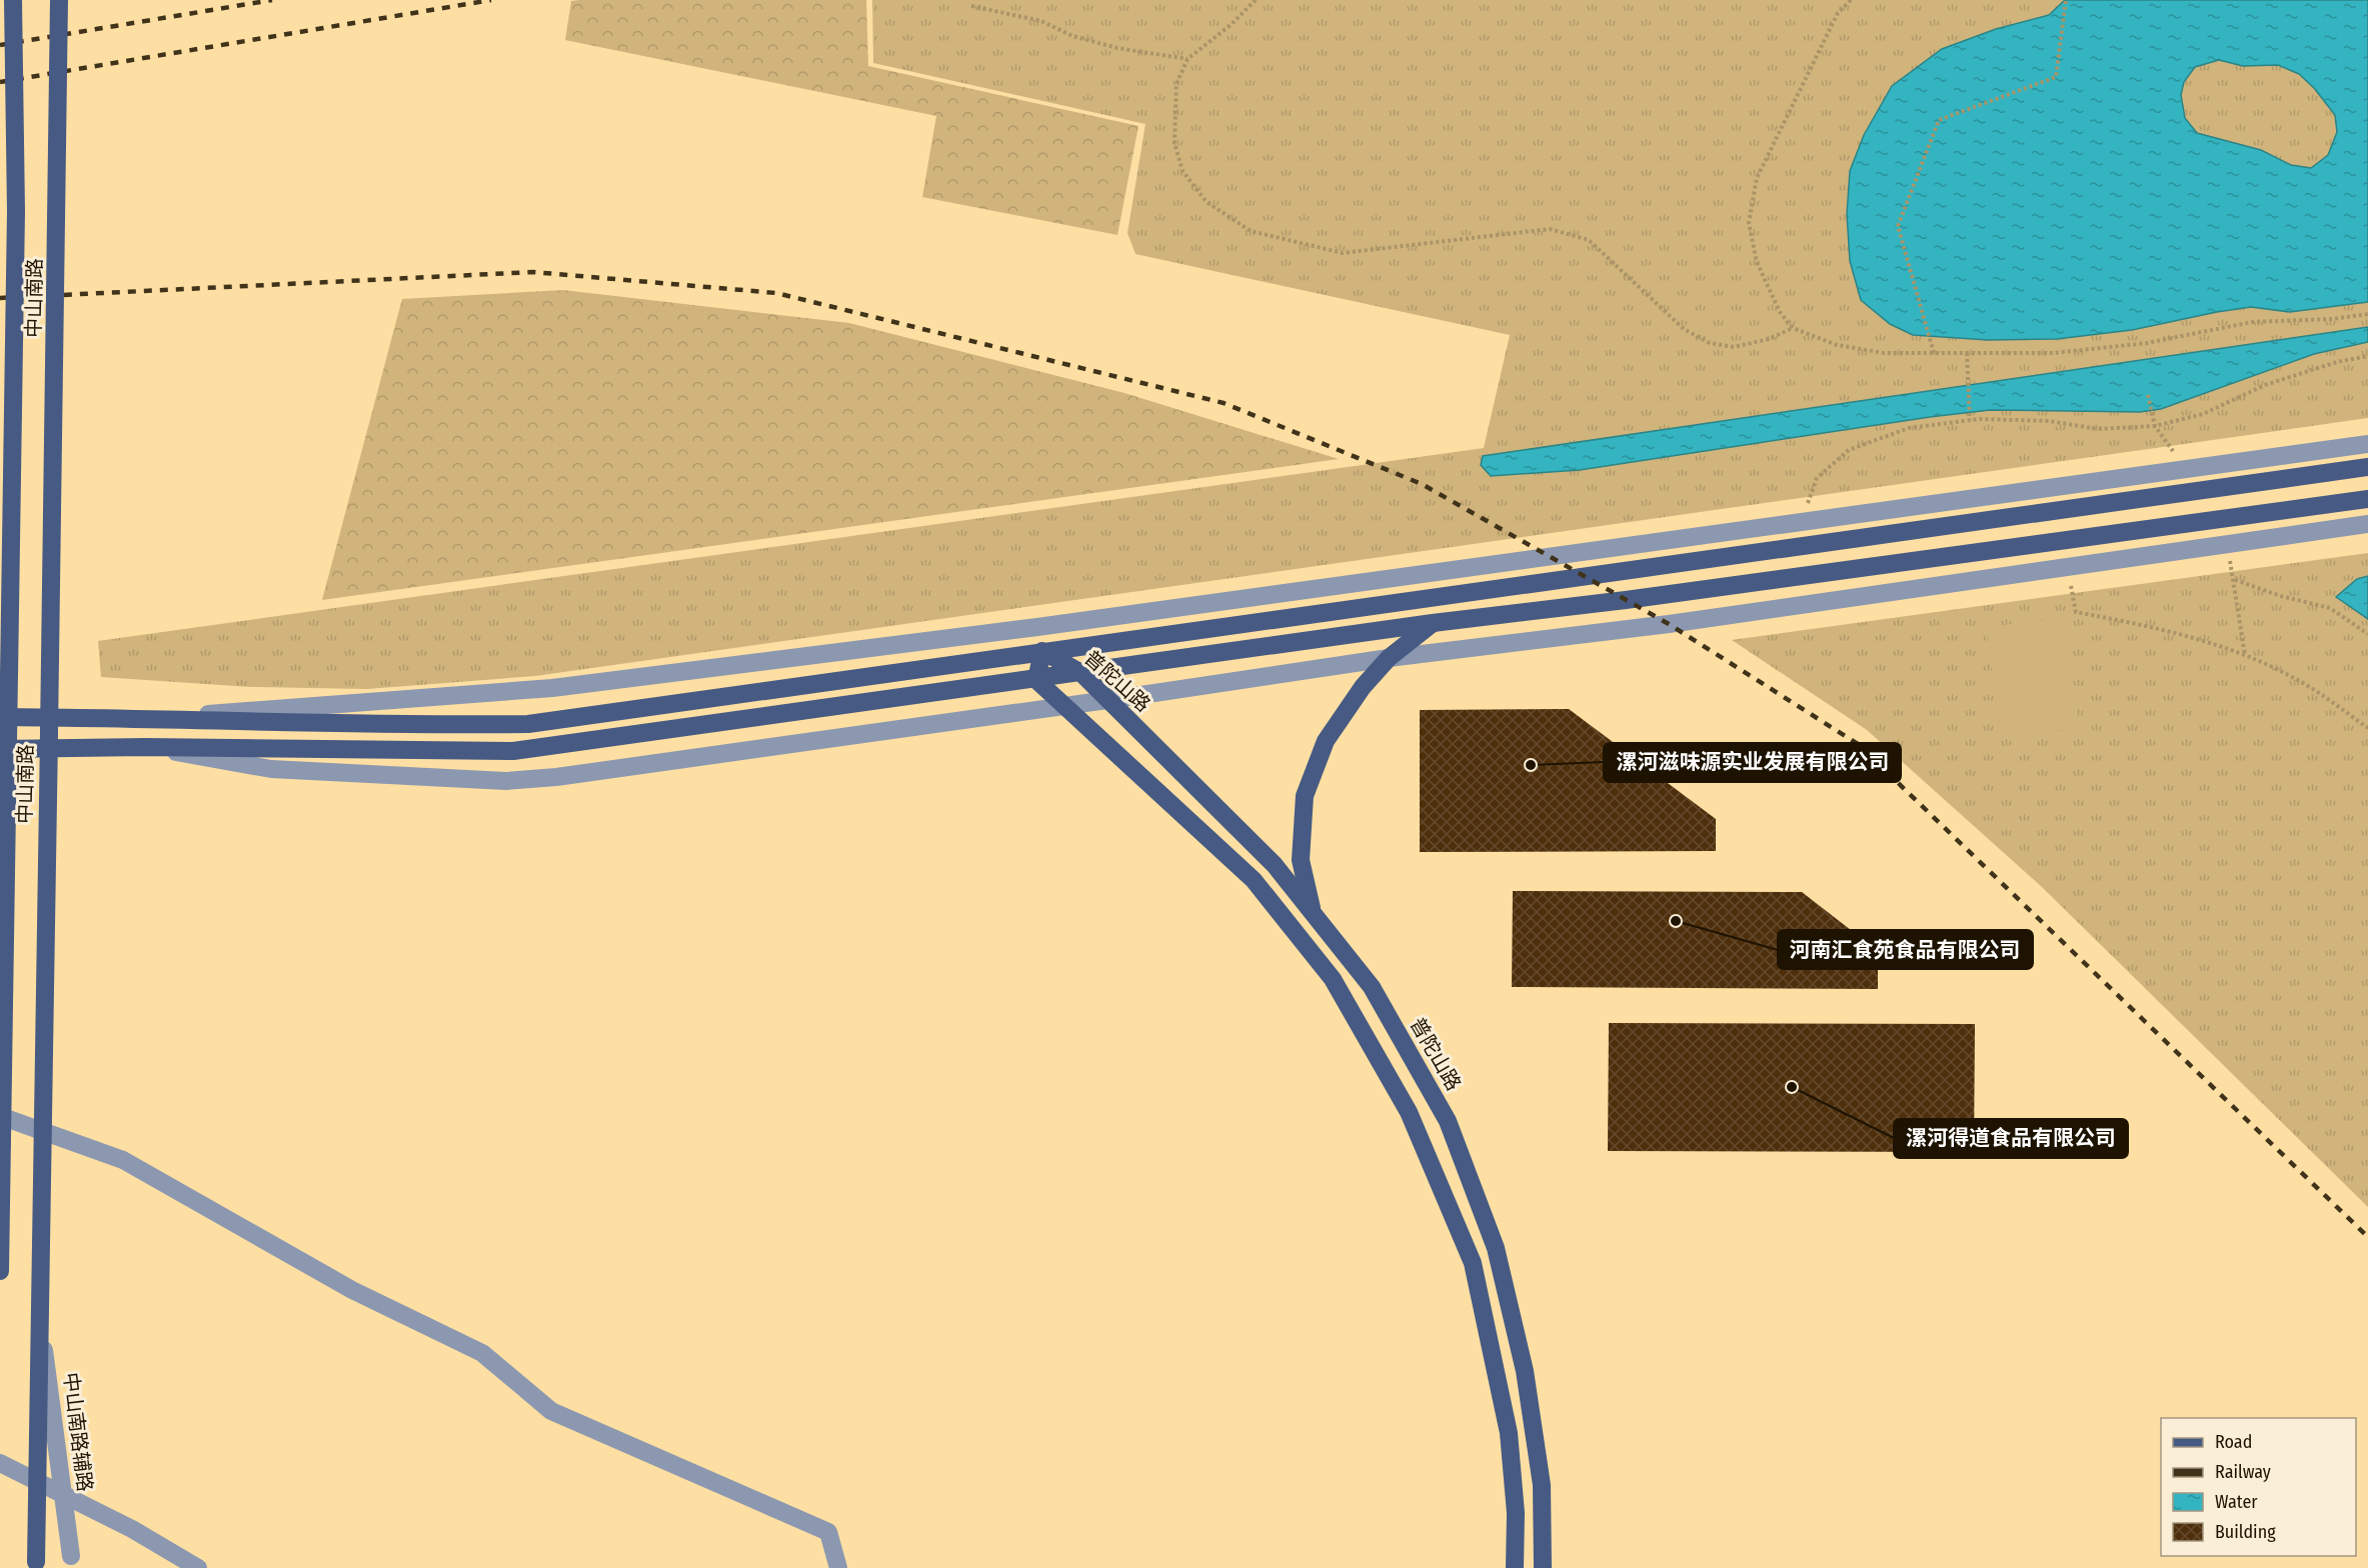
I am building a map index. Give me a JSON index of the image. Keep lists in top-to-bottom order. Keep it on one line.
{"streets":{"main road":["中山南路","普陀山路"],"street":["中山南路辅路"]},"crossings":[["中山南路","中山南路辅路"]],"places":["漯河滋味源实业发展有限公司","河南汇食苑食品有限公司","漯河得道食品有限公司"],"legend":["Road","Railway","Water","Building"]}
